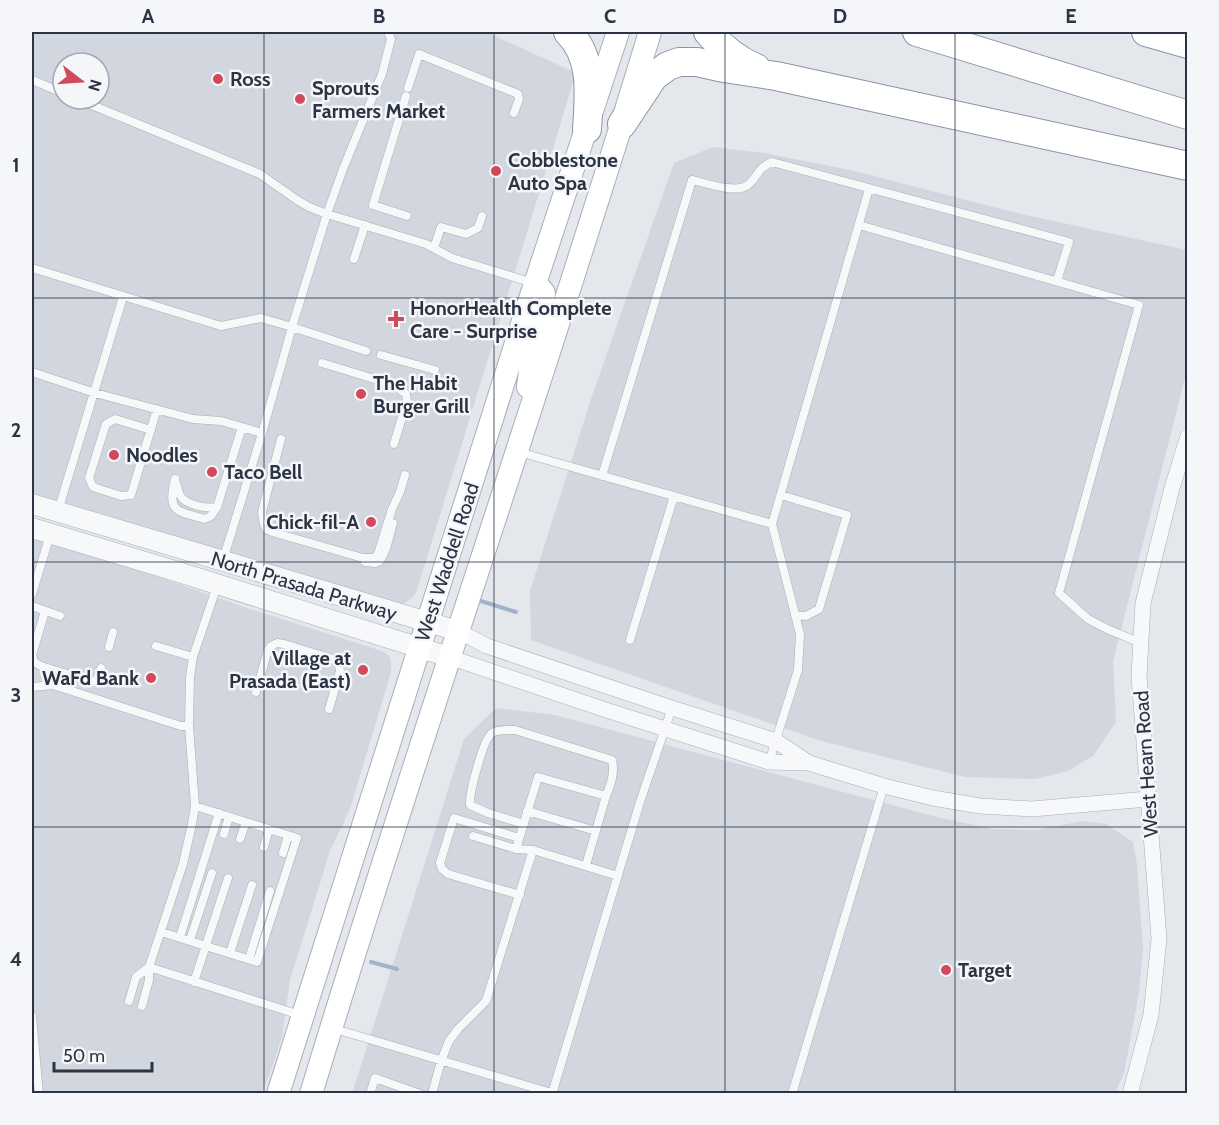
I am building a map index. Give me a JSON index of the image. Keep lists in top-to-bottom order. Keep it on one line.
{"streets":{"main road":["West Waddell Road"],"street":["North Prasada Parkway","West Hearn Road"]},"crossings":[["West Waddell Road","North Prasada Parkway"],["North Prasada Parkway","West Hearn Road"]],"places":{"other":["Ross","Sprouts Farmers Market","Cobblestone Auto Spa","The Habit Burger Grill","Noodles","Taco Bell","Chick-fil-A","Village at Prasada (East)","WaFd Bank","Target"],"health":["HonorHealth Complete Care - Surprise"]},"scale_bar":"50 m","north":"right","grid":{"columns":["A","B","C","D","E"],"rows":["1","2","3","4"]}}
